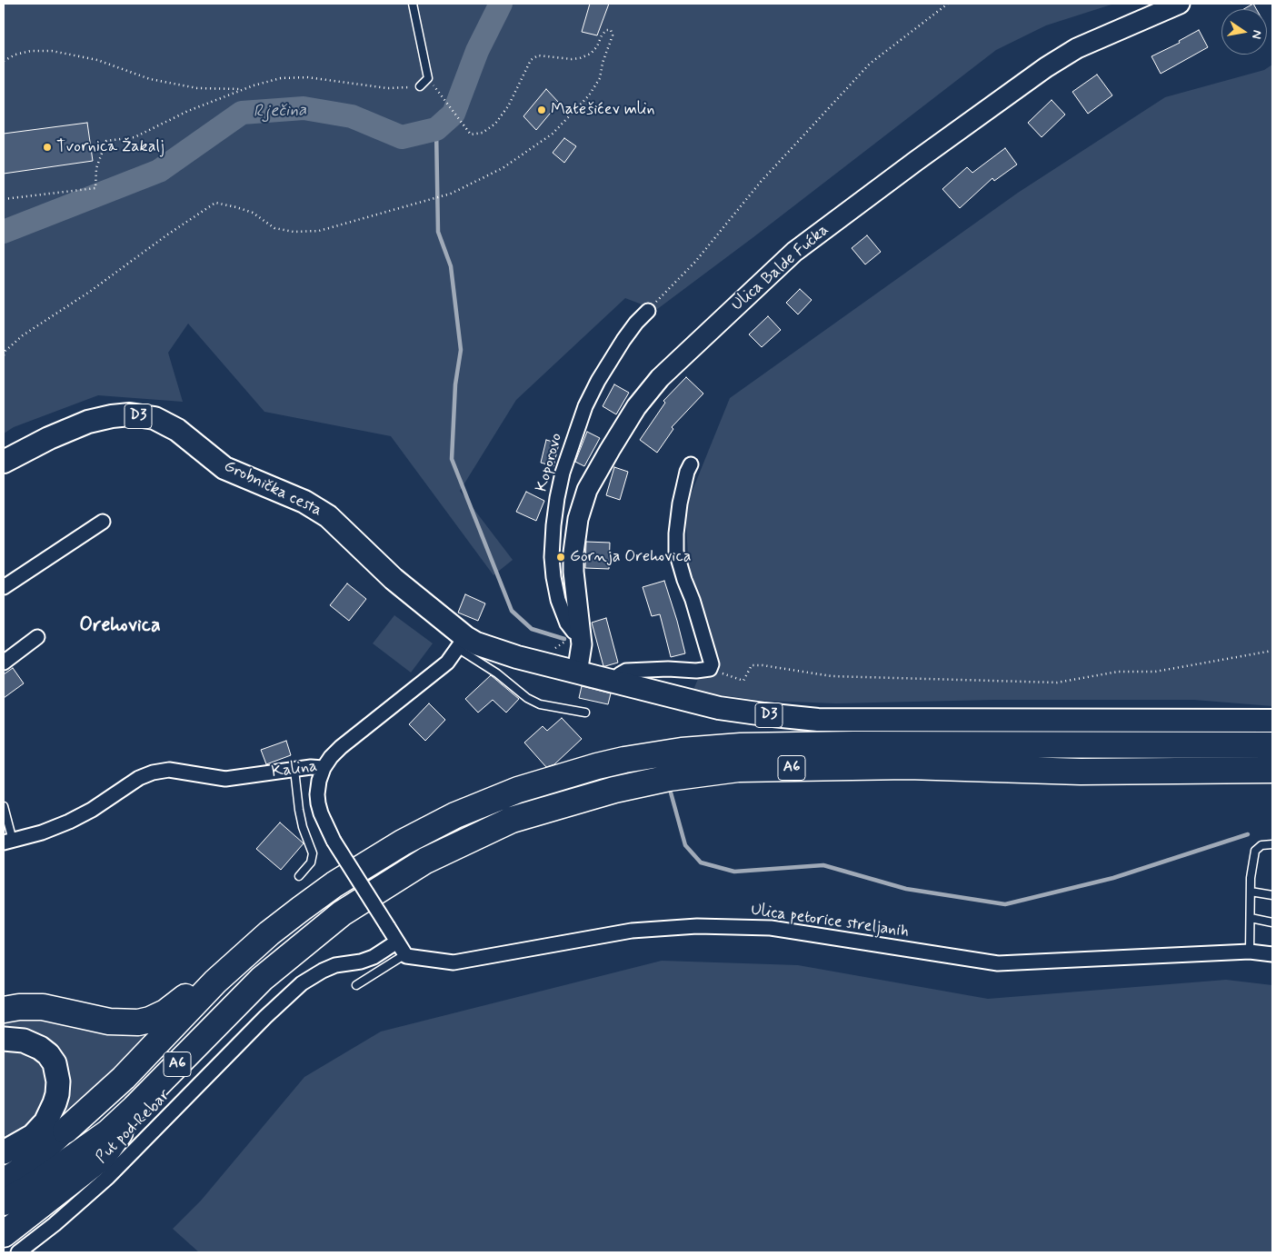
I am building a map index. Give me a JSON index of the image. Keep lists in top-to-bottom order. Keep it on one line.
{"streets":{"highway":["A6"],"main road":["Ulica Balde Fućka","D3","Grobnička cesta"],"street":["Koporovo","Kalina","Ulica petorice streljanih","Put pod Rebar"]},"crossings":[["Ulica Balde Fućka","D3"],["Ulica Balde Fućka","Koporovo"],["D3","Grobnička cesta"],["D3","Kalina"],["Grobnička cesta","Kalina"]],"districts":["Orehovica"],"water":["Rječina"],"places":["Matešićev mlin","Tvornica Žakalj","Gornja Orehovica"],"north":"right"}
